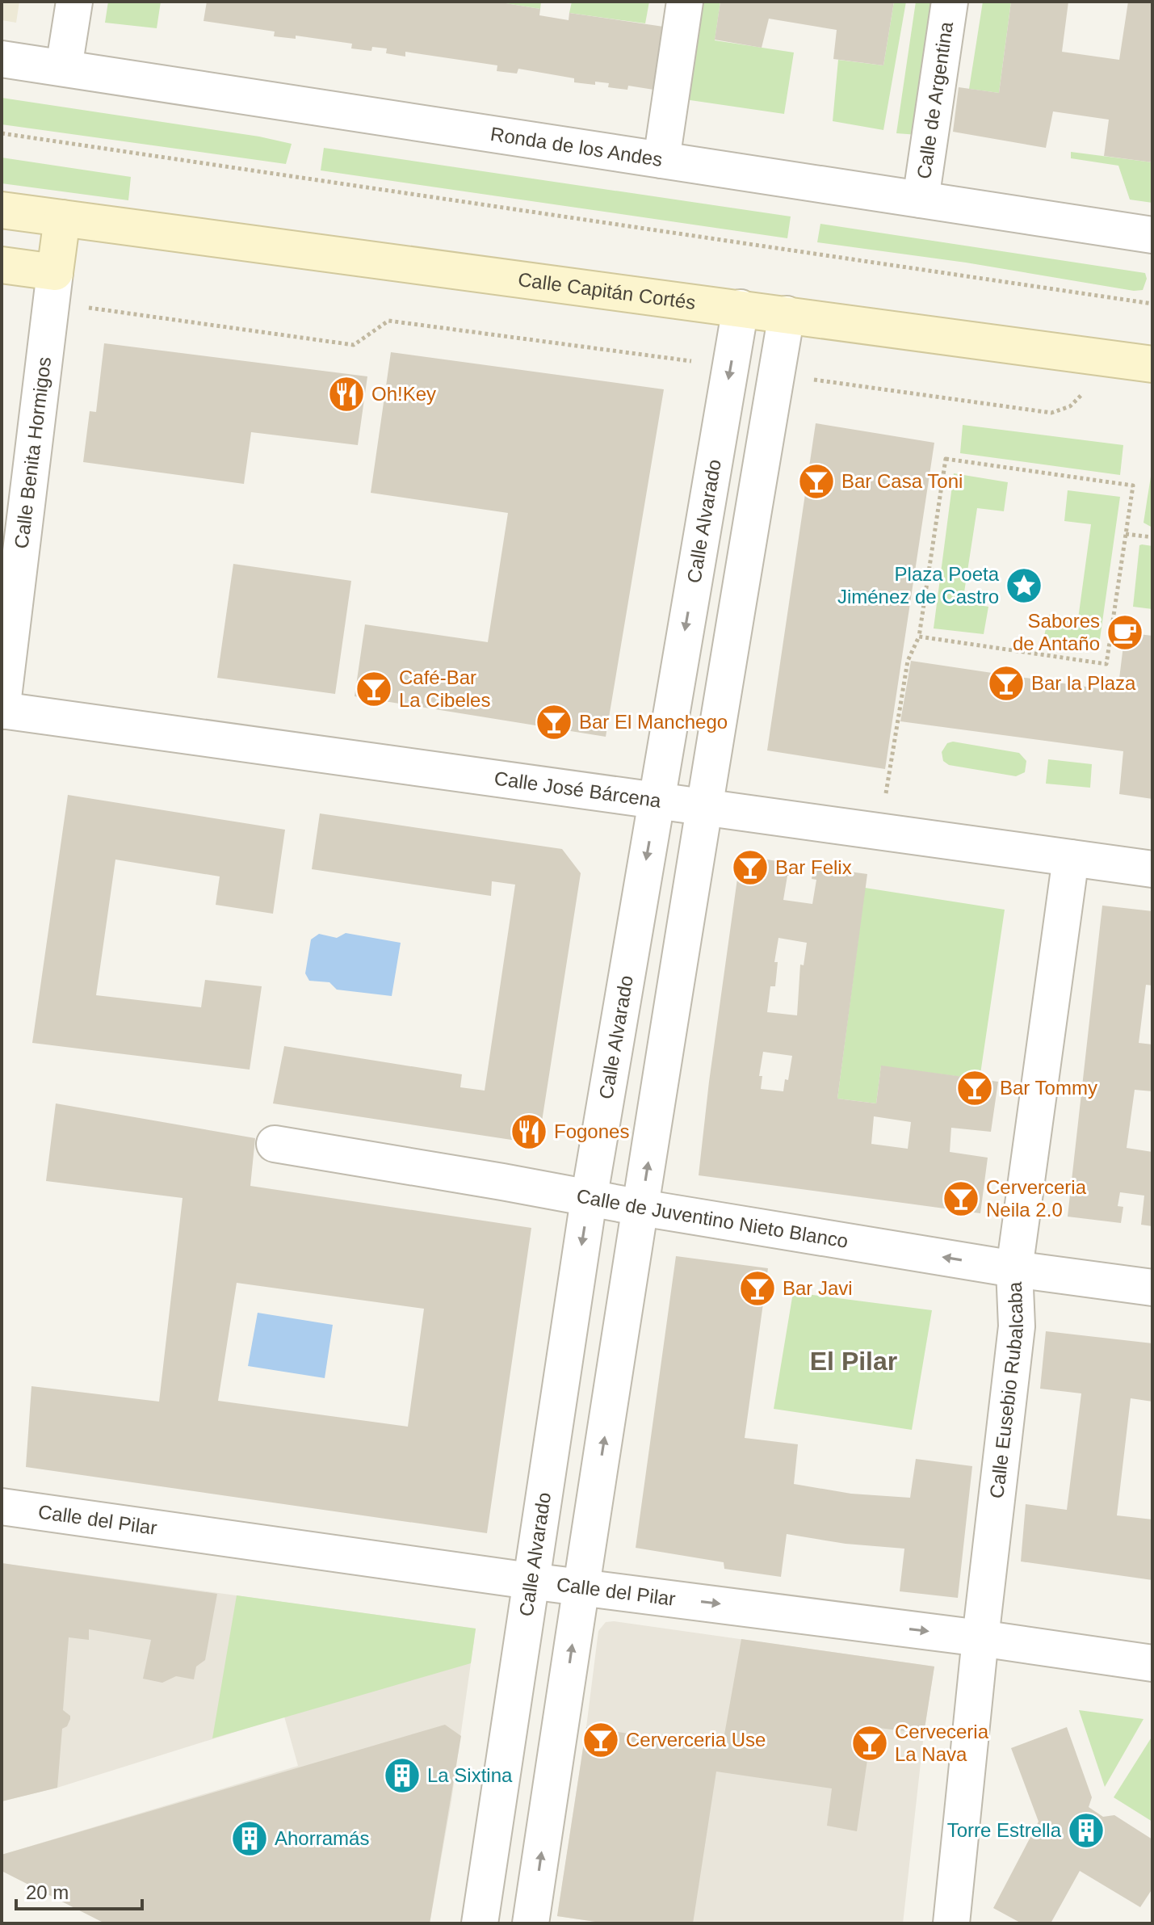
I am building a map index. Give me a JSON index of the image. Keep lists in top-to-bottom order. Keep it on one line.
{"streets":{"main road":["Calle Capitán Cortés"],"street":["Calle de Argentina","Ronda de los Andes","Calle Benita Hormigos","Calle Alvarado","Calle José Bárcena","Calle de Juventino Nieto Blanco","Calle Eusebio Rubalcaba","Calle del Pilar"]},"crossings":[["Calle de Argentina","Ronda de los Andes"],["Calle Capitán Cortés","Calle Alvarado"],["Calle Benita Hormigos","Calle José Bárcena"],["Calle Alvarado","Calle José Bárcena"],["Calle Alvarado","Calle de Juventino Nieto Blanco"],["Calle Alvarado","Calle del Pilar"],["Calle José Bárcena","Calle Eusebio Rubalcaba"],["Calle de Juventino Nieto Blanco","Calle Eusebio Rubalcaba"],["Calle Eusebio Rubalcaba","Calle del Pilar"]],"one_way":["Calle de Juventino Nieto Blanco"],"districts":["El Pilar"],"places":{"restaurant":["Oh!Key","Fogones"],"bar":["Bar Casa Toni","Bar la Plaza","Café-Bar La Cibeles","Bar El Manchego","Bar Felix","Bar Tommy","Cerverceria Neila 2.0","Bar Javi","Cerverceria Use","Cerveceria La Nava"],"place":["Plaza Poeta Jiménez de Castro"],"cafe":["Sabores de Antaño"],"building":["La Sixtina","Torre Estrella","Ahorramás"]},"scale_bar":"20 m"}
